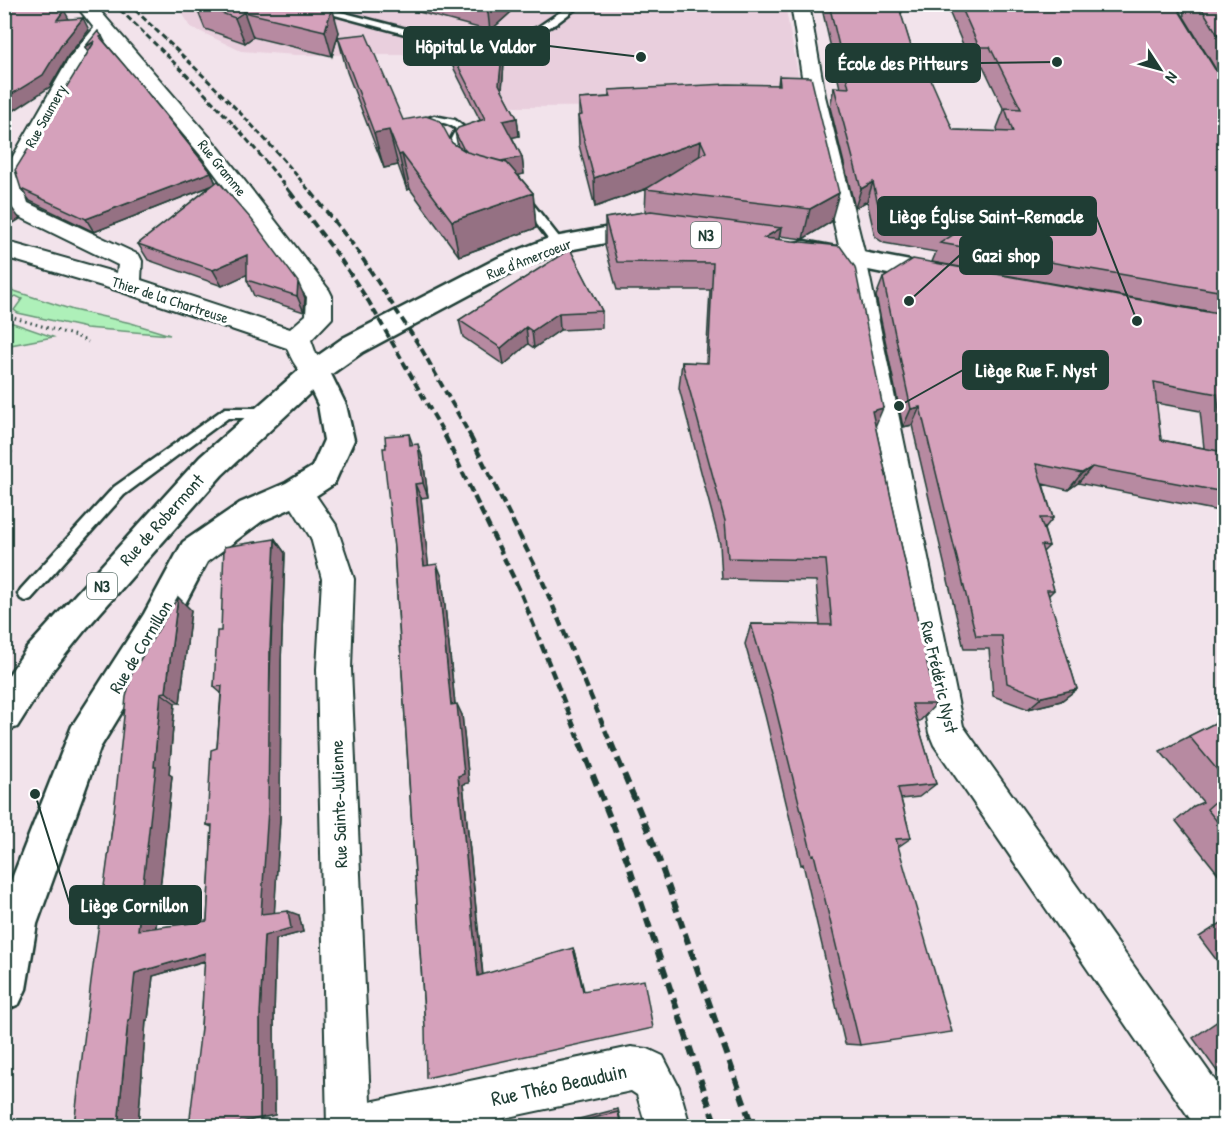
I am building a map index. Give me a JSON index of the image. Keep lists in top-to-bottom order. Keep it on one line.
{"streets":{"main road":["N3","Rue d'Amercoeur","Rue de Robermont","Rue de Cornillon"],"street":["Rue Saumery","Rue Gramme","Thier de la Chartreuse","Rue Frédéric Nyst","Rue Sainte-Julienne","Rue Théo Beauduin"]},"crossings":[["Rue Saumery","Rue Gramme"],["Rue Saumery","Thier de la Chartreuse"],["Rue Gramme","Thier de la Chartreuse"],["Rue d'Amercoeur","Rue de Robermont"],["Rue d'Amercoeur","Rue de Cornillon"],["Rue de Robermont","Rue de Cornillon"],["Rue de Cornillon","Rue Sainte-Julienne"]],"places":["Hôpital le Valdor","École des Pitteurs","Gazi shop","Liège Église Saint-Remacle","Liège Rue F. Nyst","Liège Cornillon"],"north":"bottom right"}
